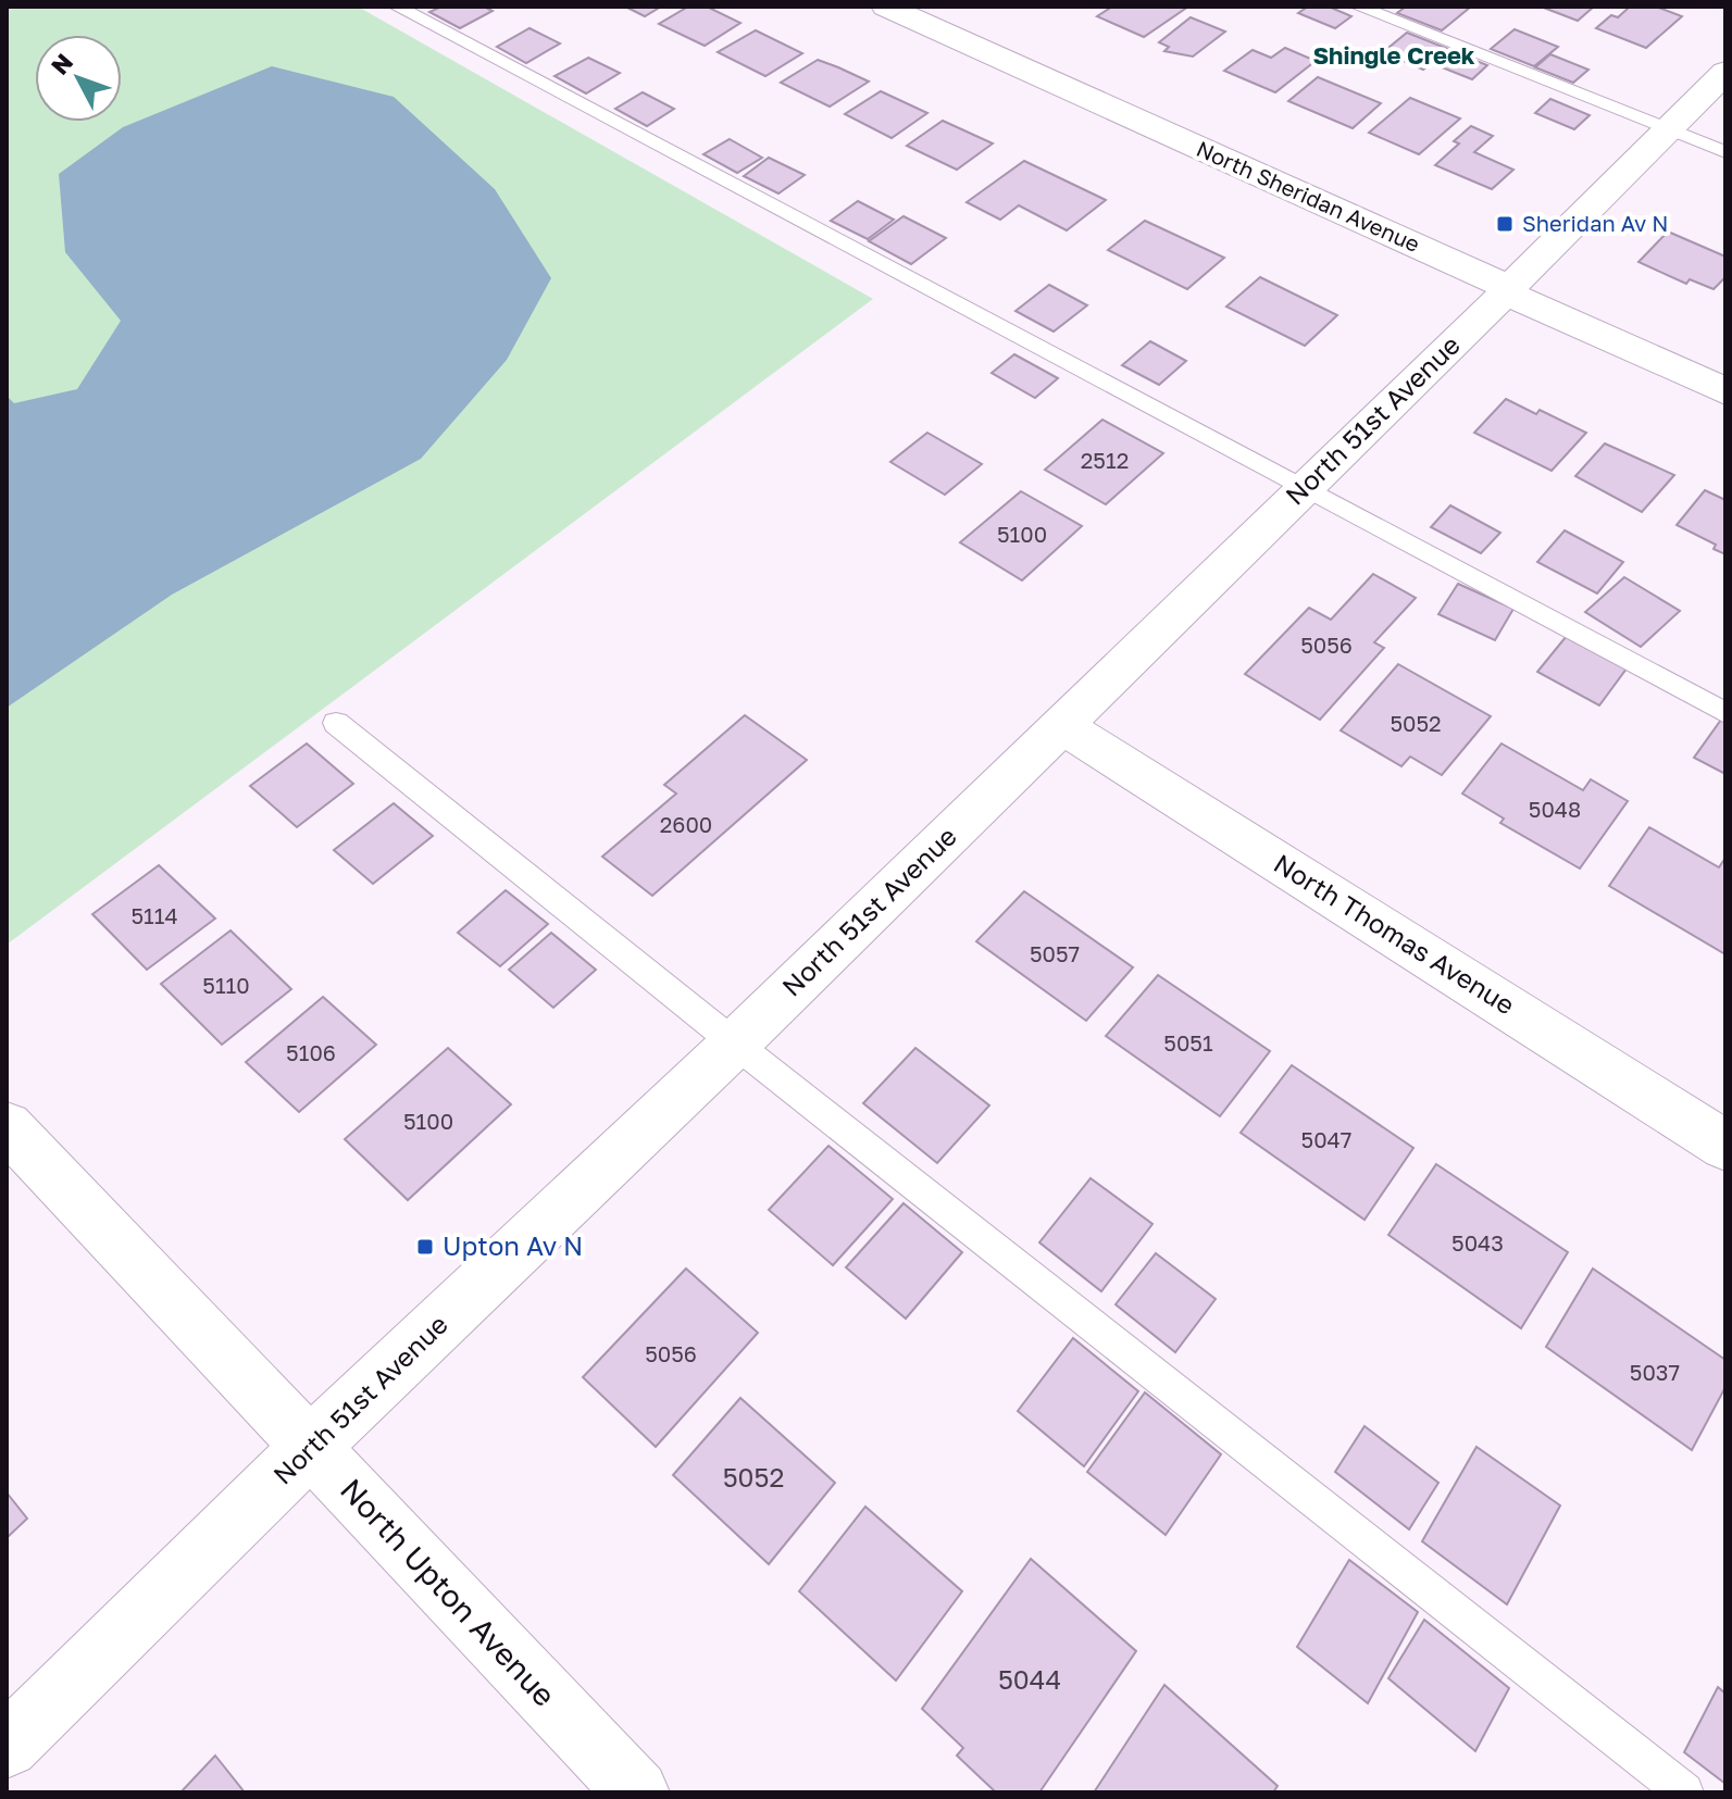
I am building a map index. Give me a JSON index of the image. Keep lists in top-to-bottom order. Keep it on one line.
{"streets":{"street":["North Sheridan Avenue","North 51st Avenue","North Thomas Avenue","North Upton Avenue"]},"crossings":[["North Sheridan Avenue","North 51st Avenue"],["North 51st Avenue","North Thomas Avenue"],["North 51st Avenue","North Upton Avenue"]],"districts":["Shingle Creek"],"places":{"transit":["Sheridan Av N","Upton Av N"]},"house_numbers":["2512","5100","5056","5052","5048","2600","5114","5057","5110","5051","5106","5100","5047","5043","5056","5037","5052","5044"],"north":"top left"}
